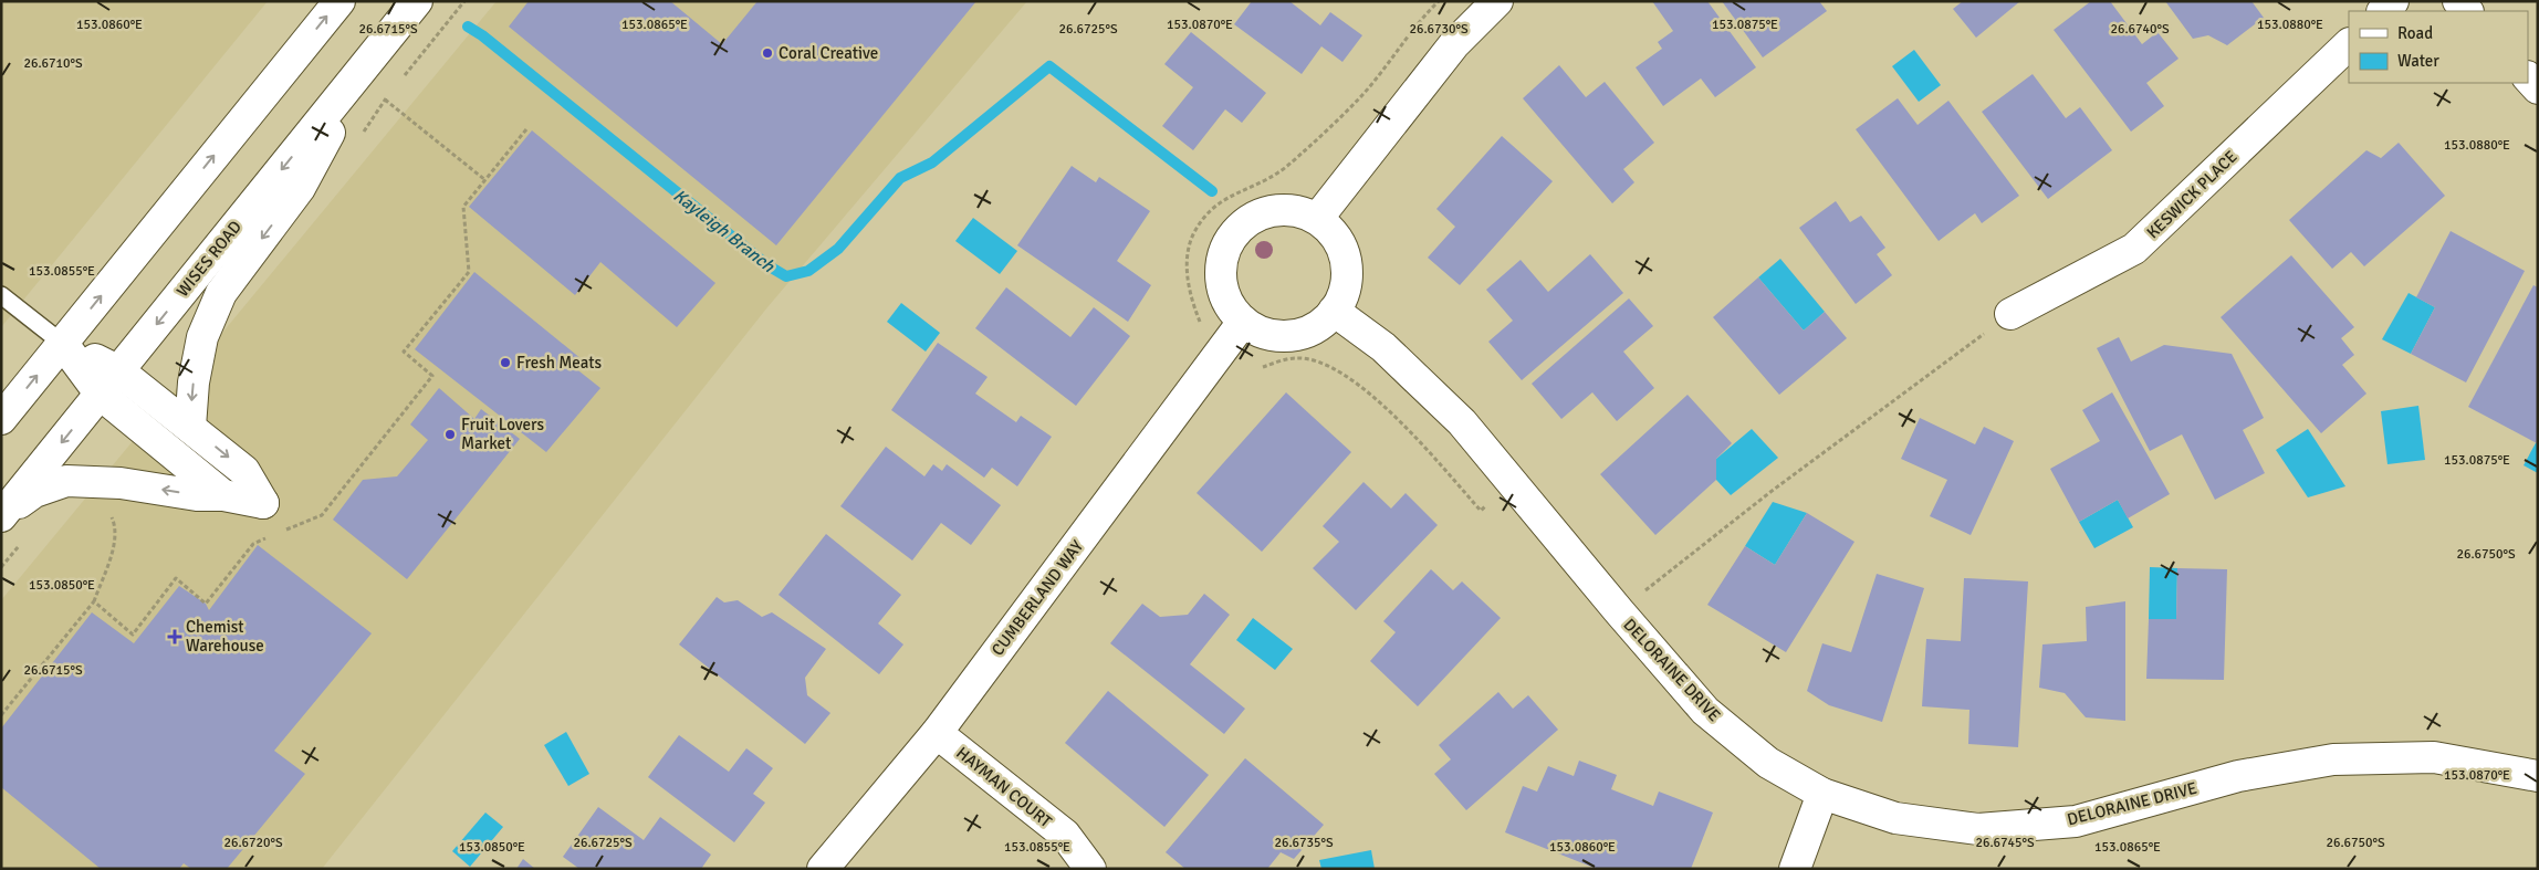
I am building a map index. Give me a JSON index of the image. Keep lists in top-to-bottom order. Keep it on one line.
{"streets":{"street":["KESWICK PLACE","WISES ROAD","CUMBERLAND WAY","DELORAINE DRIVE","HAYMAN COURT"]},"crossings":[["CUMBERLAND WAY","DELORAINE DRIVE"],["CUMBERLAND WAY","HAYMAN COURT"]],"water":["Kayleigh Branch"],"places":{"other":["Coral Creative","Fresh Meats","Fruit Lovers Market"],"health":["Chemist Warehouse"]},"legend":["Road","Water"],"coordinates":["153.0860°E","153.0865°E","153.0870°E","153.0875°E","153.0880°E","26.6715°S","26.6725°S","26.6730°S","26.6740°S","26.6710°S","153.0855°E","26.6750°S","153.0850°E","26.6720°S","26.6735°S","26.6745°S"]}
